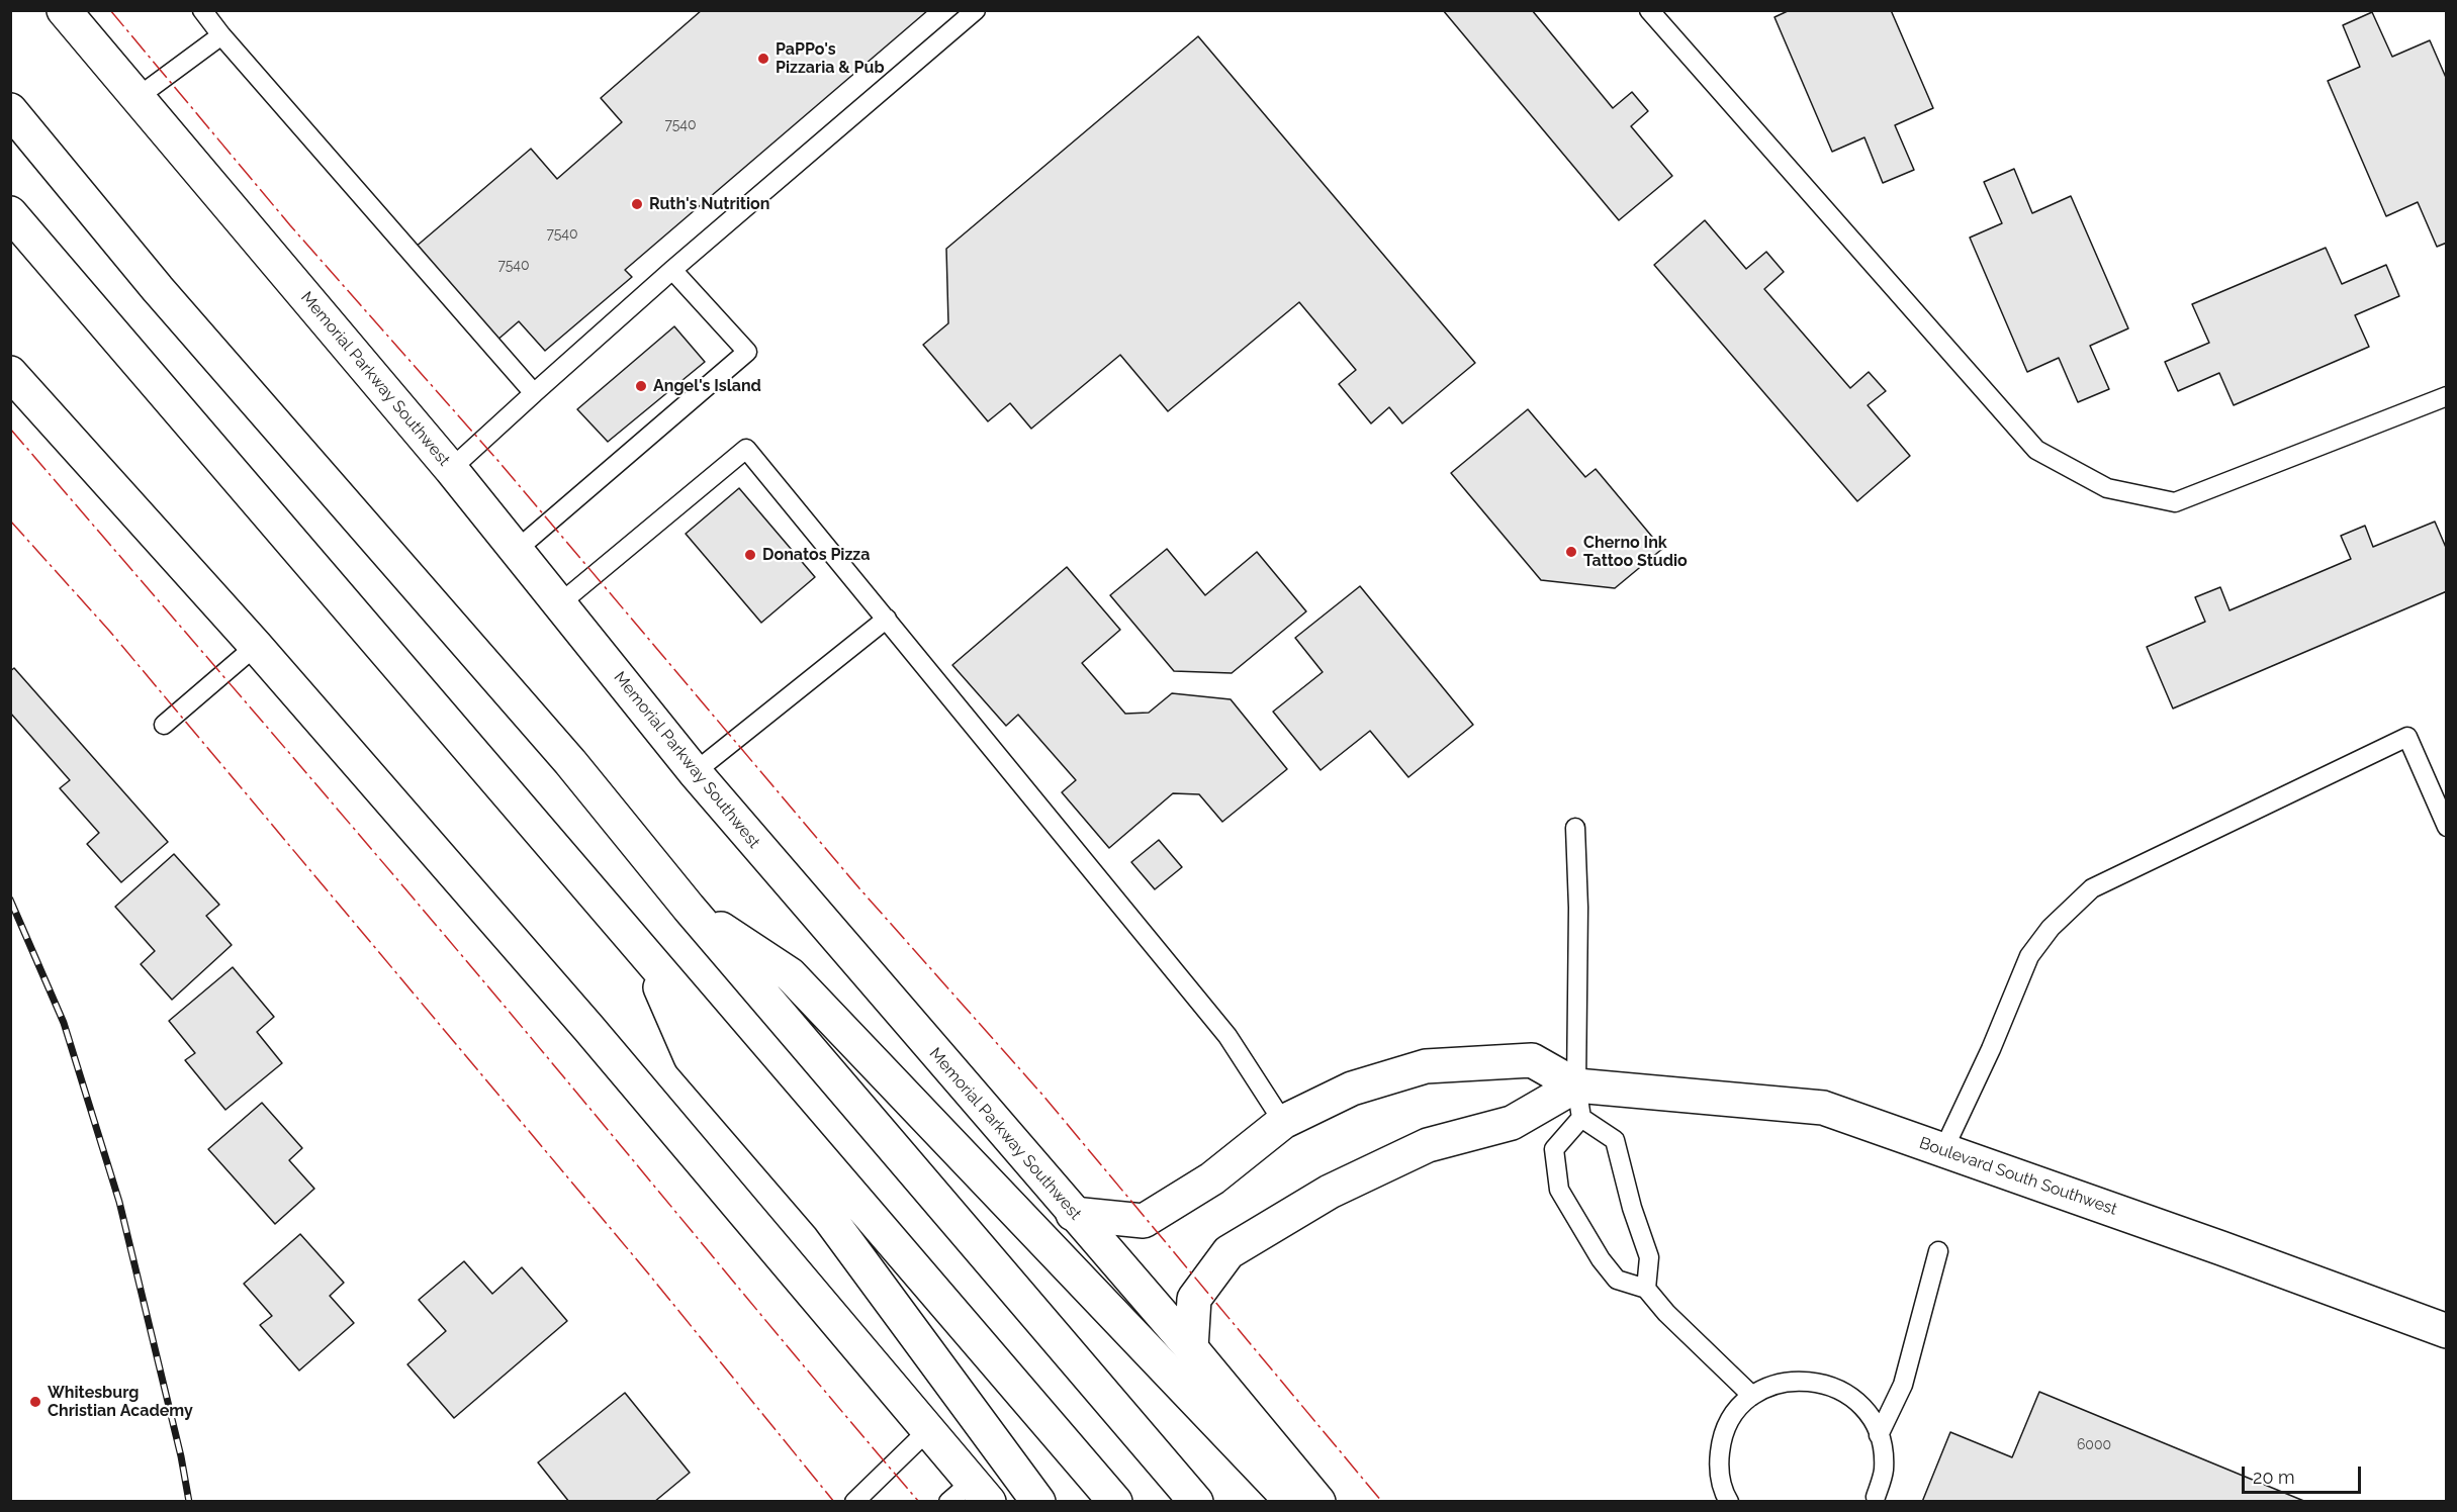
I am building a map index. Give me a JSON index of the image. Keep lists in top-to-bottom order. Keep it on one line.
{"streets":{"main road":["Memorial Parkway Southwest","Boulevard South Southwest"]},"crossings":[["Memorial Parkway Southwest","Boulevard South Southwest"]],"places":["PaPPo's Pizzaria & Pub","Ruth's Nutrition","Angel's Island","Cherno Ink Tattoo Studio","Donatos Pizza","Whitesburg Christian Academy"],"house_numbers":["7540","7540","7540","6000"],"scale_bar":"20 m"}
